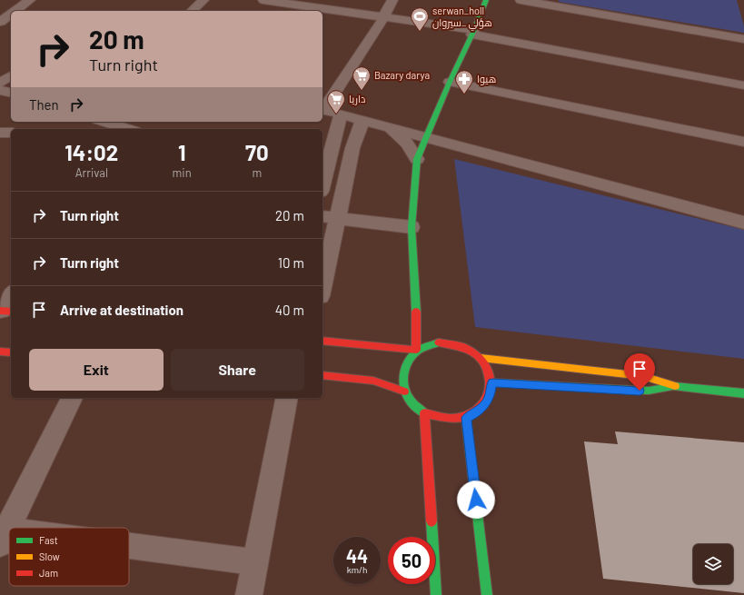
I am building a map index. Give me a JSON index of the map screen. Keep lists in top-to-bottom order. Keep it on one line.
{"places":{"sports":["serwan_holl هؤلي _سيروان"],"supermarket":["Bazary darya","داريا"],"pharmacy":["هیوا"]},"legend":["Fast","Slow","Jam"],"page":{"turn":["20 m","Turn right"],"then":"Then","eta":["14:02","Arrival","1","min","70","m"],"list":[{"name":"Turn right","value":"20 m"},{"name":"Turn right","value":"10 m"},{"name":"Arrive at destination","value":"40 m"}],"buttons":["Exit","Share"],"speed":"44 km/h","limit":"50"}}
